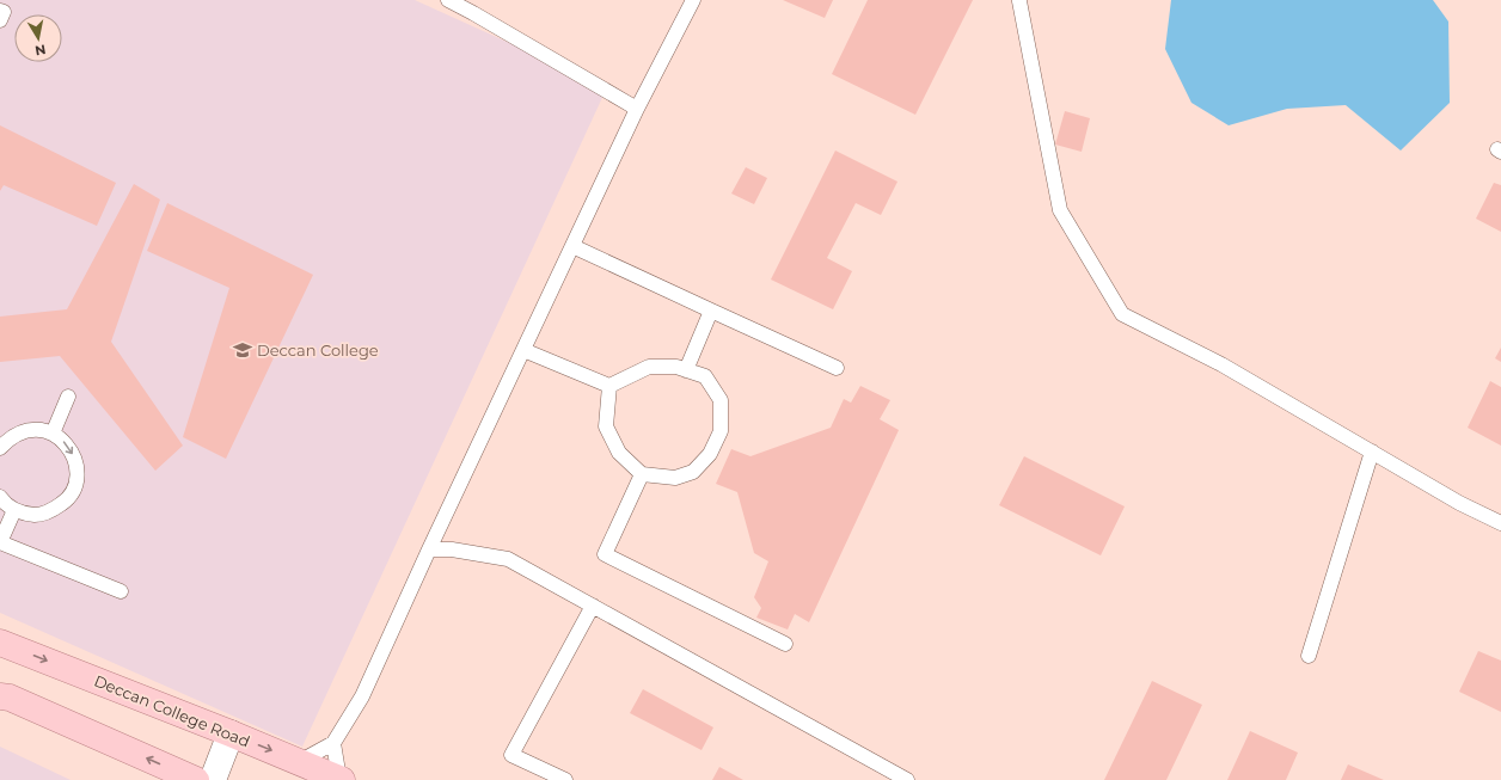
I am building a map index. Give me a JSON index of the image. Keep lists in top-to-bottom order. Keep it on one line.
{"streets":{"main road":["Deccan College Road"]},"places":{"school or university":["Deccan College"]},"north":"bottom"}
